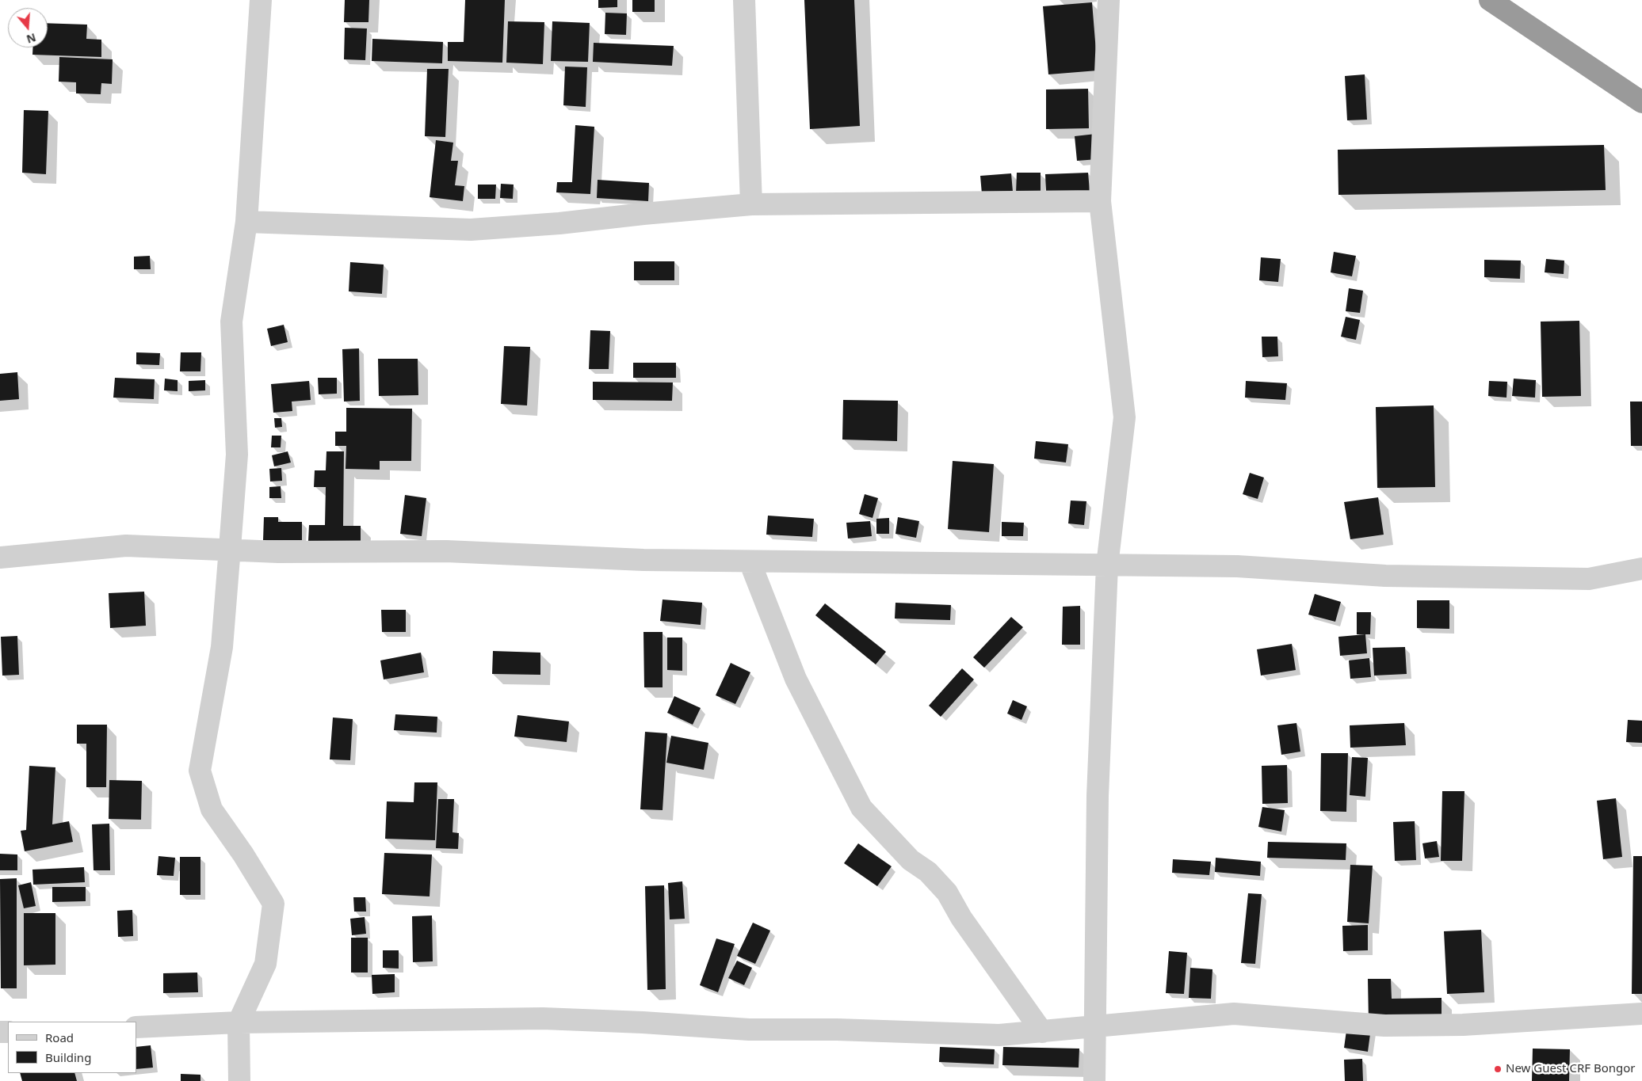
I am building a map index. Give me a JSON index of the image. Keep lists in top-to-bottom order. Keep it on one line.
{"places":["New Guest CRF Bongor"],"legend":["Road","Building"],"north":"bottom"}
